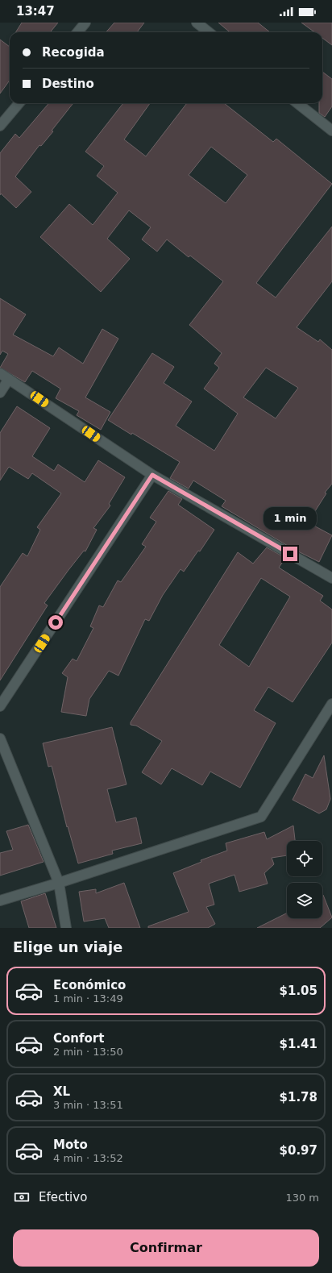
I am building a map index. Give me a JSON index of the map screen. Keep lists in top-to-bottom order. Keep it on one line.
{"page":{"status":"13:47","banner":["Recogida","Destino"],"bubble":"1 min","heading":"Elige un viaje","list":[{"name":"Económico","note":"1 min · 13:49","value":"$1.05"},{"name":"Confort","note":"2 min · 13:50","value":"$1.41"},{"name":"XL","note":"3 min · 13:51","value":"$1.78"},{"name":"Moto","note":"4 min · 13:52","value":"$0.97"}],"pay":["Efectivo","130 m"],"buttons":"Confirmar"}}
